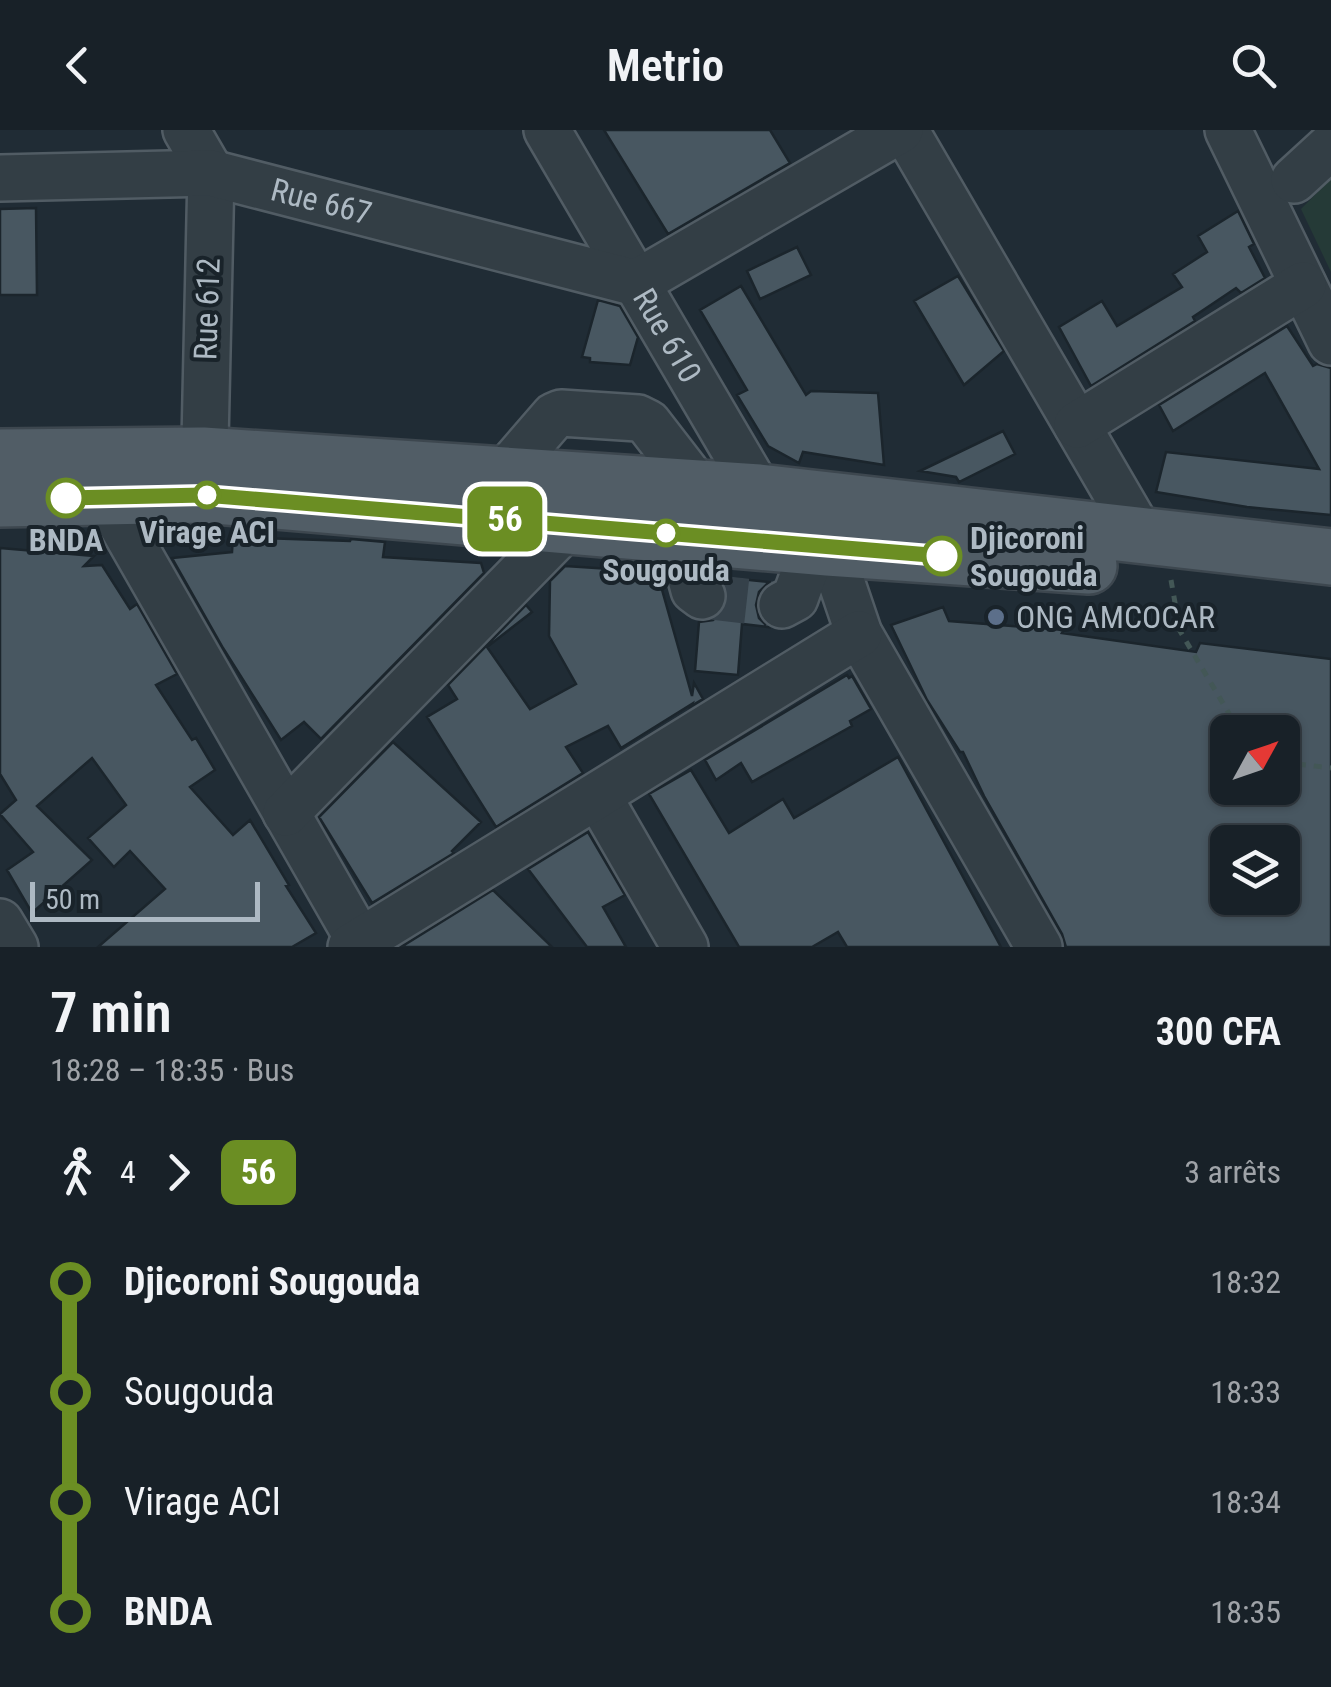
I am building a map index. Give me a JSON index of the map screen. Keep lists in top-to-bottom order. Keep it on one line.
{"streets":{"street":["Rue 667","Rue 612","Rue 610"]},"crossings":[["Rue 667","Rue 612"],["Rue 667","Rue 610"]],"places":["Virage ACI","BNDA","Sougouda","Djicoroni Sougouda","ONG AMCOCAR"],"lines":["bus line 56"],"scale_bar":"50 m","north":"top right","page":{"header":"Metrio","on_map":"56","scale":"50 m","heading":["7 min","18:28 – 18:35 · Bus","300 CFA"],"legs":["4","56","3 arrêts"],"list":[{"name":"Djicoroni Sougouda","value":"18:32"},{"name":"Sougouda","value":"18:33"},{"name":"Virage ACI","value":"18:34"},{"name":"BNDA","value":"18:35"}]}}
